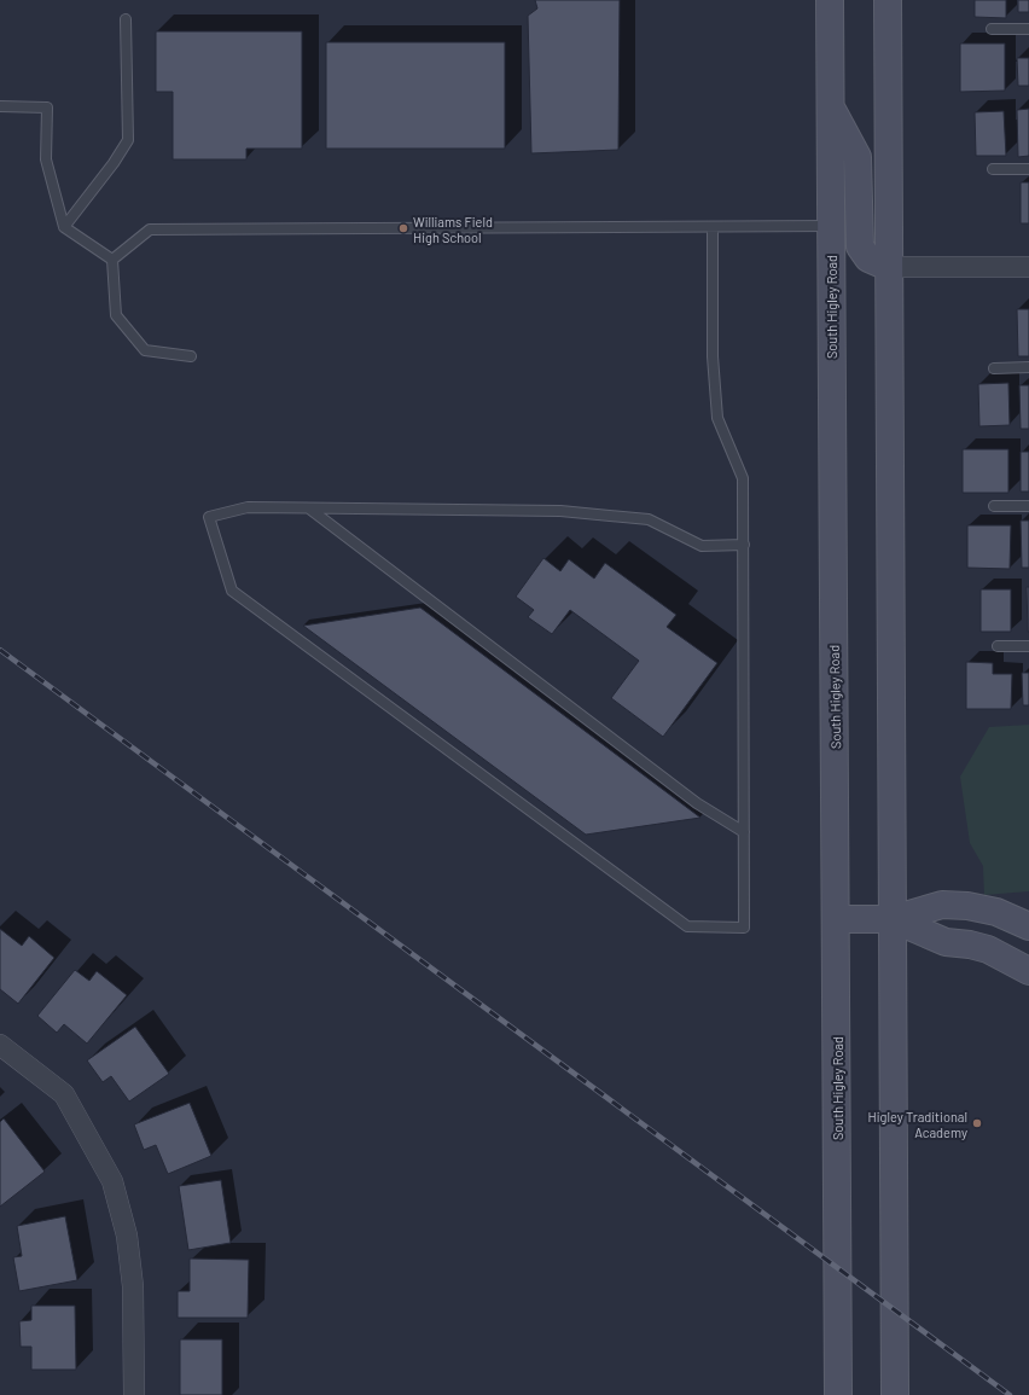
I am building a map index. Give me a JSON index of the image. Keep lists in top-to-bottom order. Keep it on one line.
{"streets":{"main road":["South Higley Road"]},"places":["Williams Field High School","Higley Traditional Academy"]}
